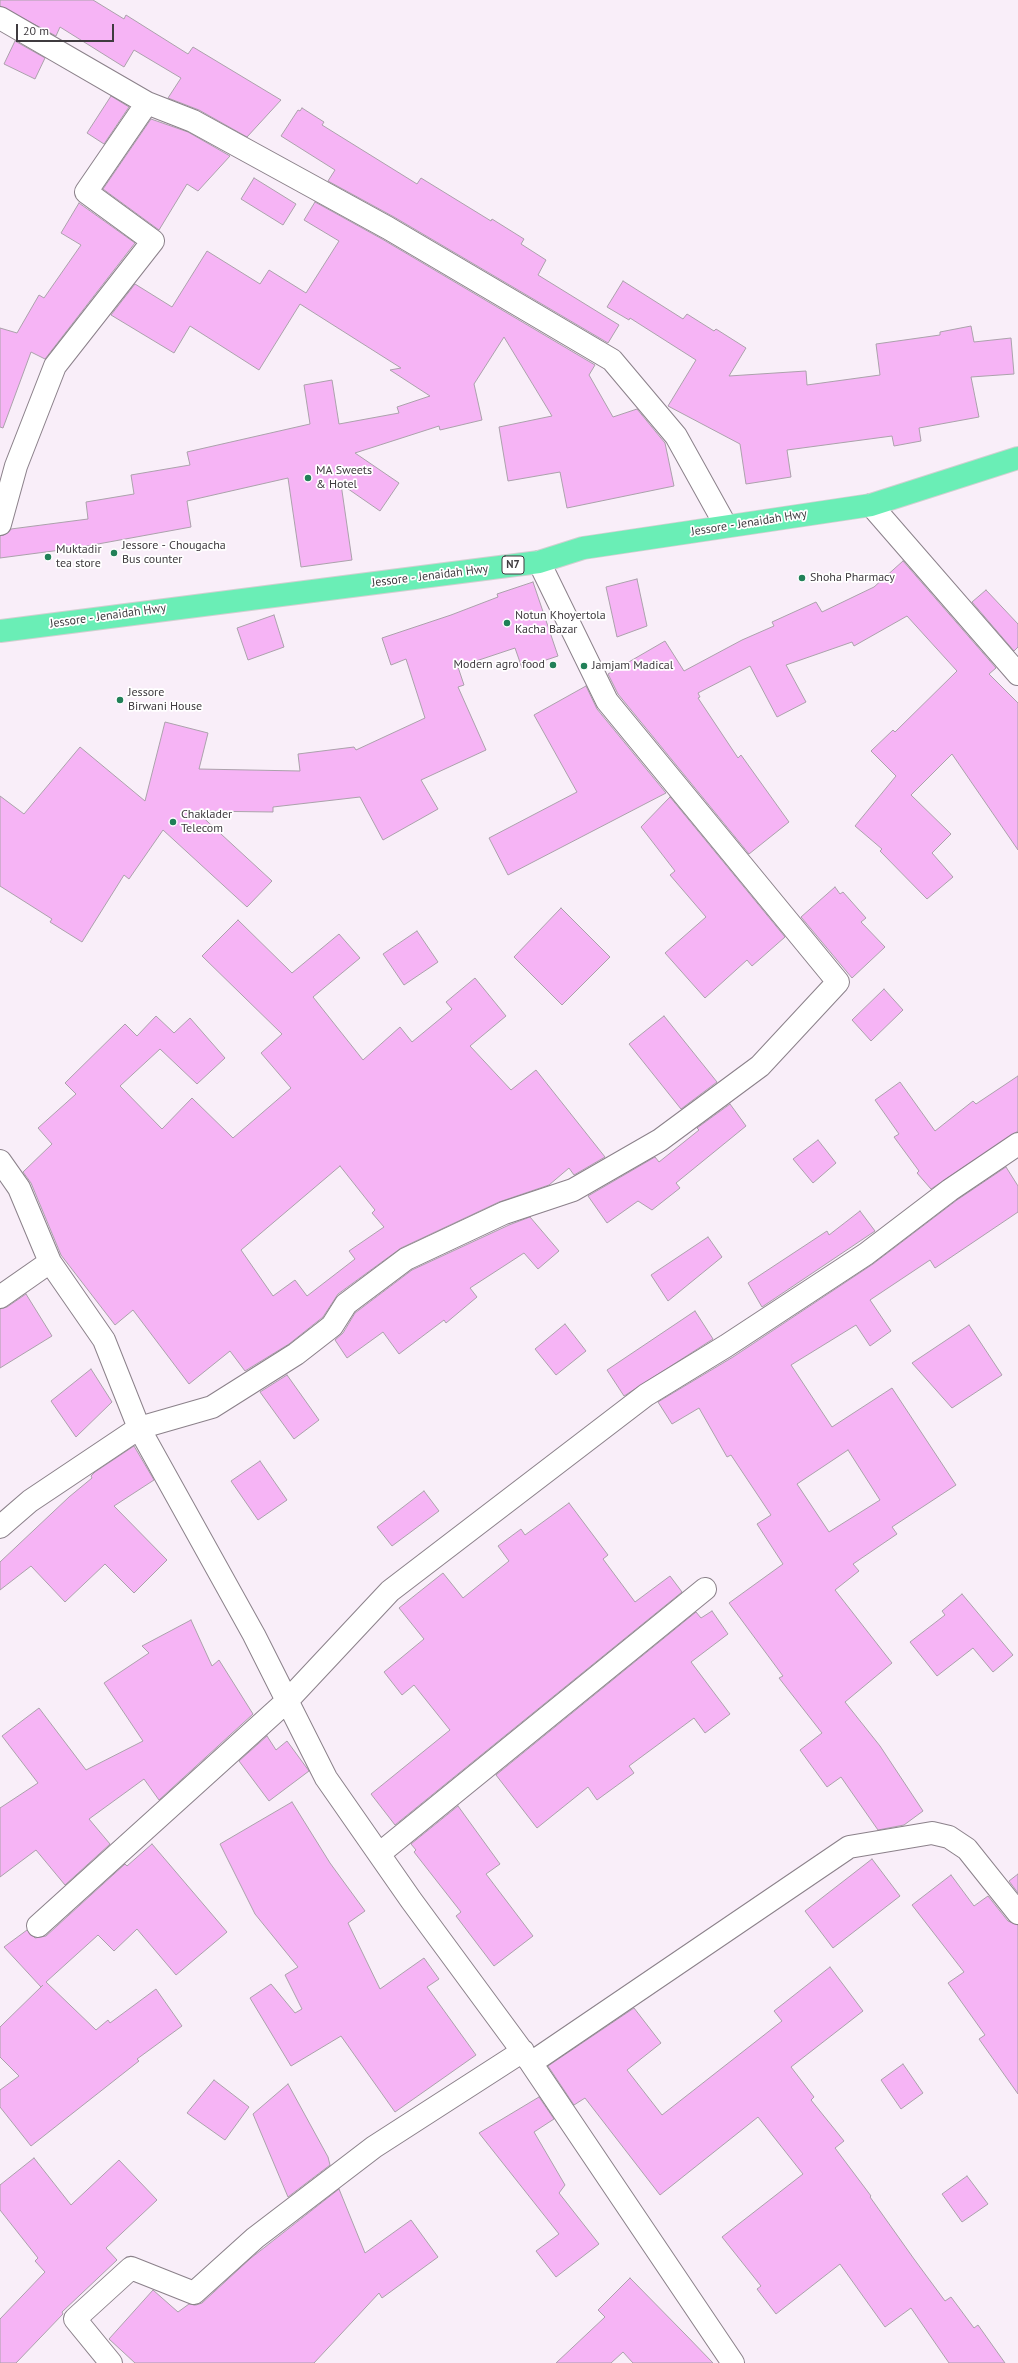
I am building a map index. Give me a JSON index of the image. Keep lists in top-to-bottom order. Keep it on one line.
{"streets":{"highway":["Jessore - Jenaidah Hwy","N7"]},"places":["MA Sweets & Hotel","Jessore - Chougacha Bus counter","Muktadir tea store","Shoha Pharmacy","Notun Khoyertola Kacha Bazar","Modern agro food","Jamjam Madical","Jessore Birwani House","Chaklader Telecom"],"scale_bar":"20 m"}
